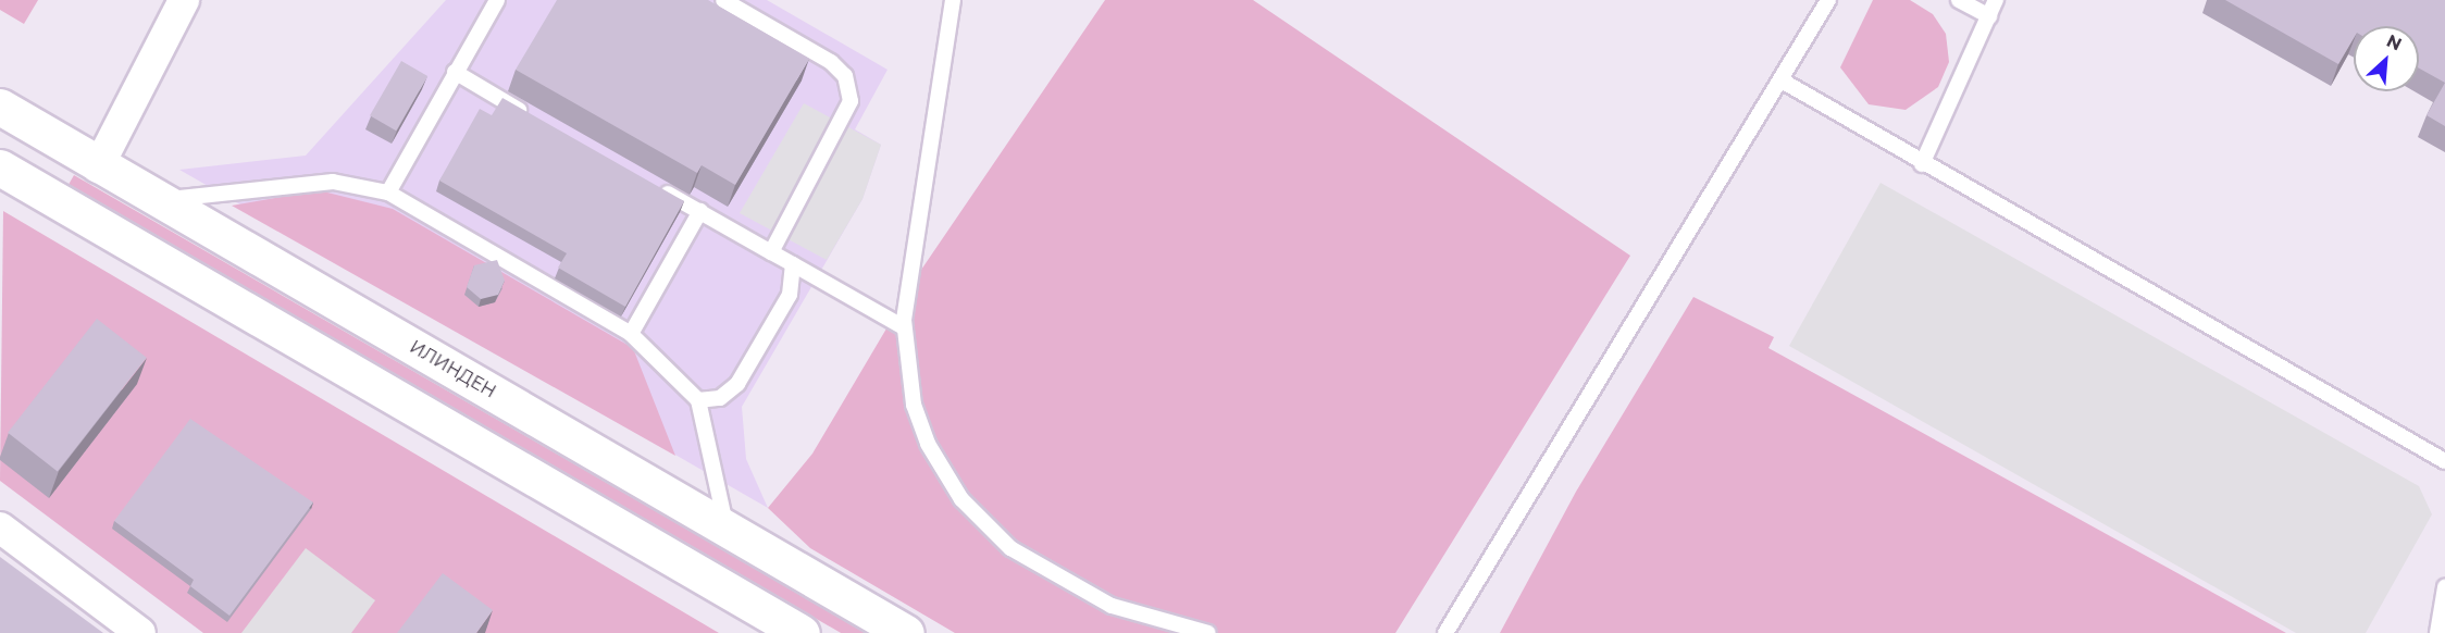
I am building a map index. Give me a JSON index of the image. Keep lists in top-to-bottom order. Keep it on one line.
{"streets":{"street":["ИЛИНДЕН"]},"north":"top right"}
